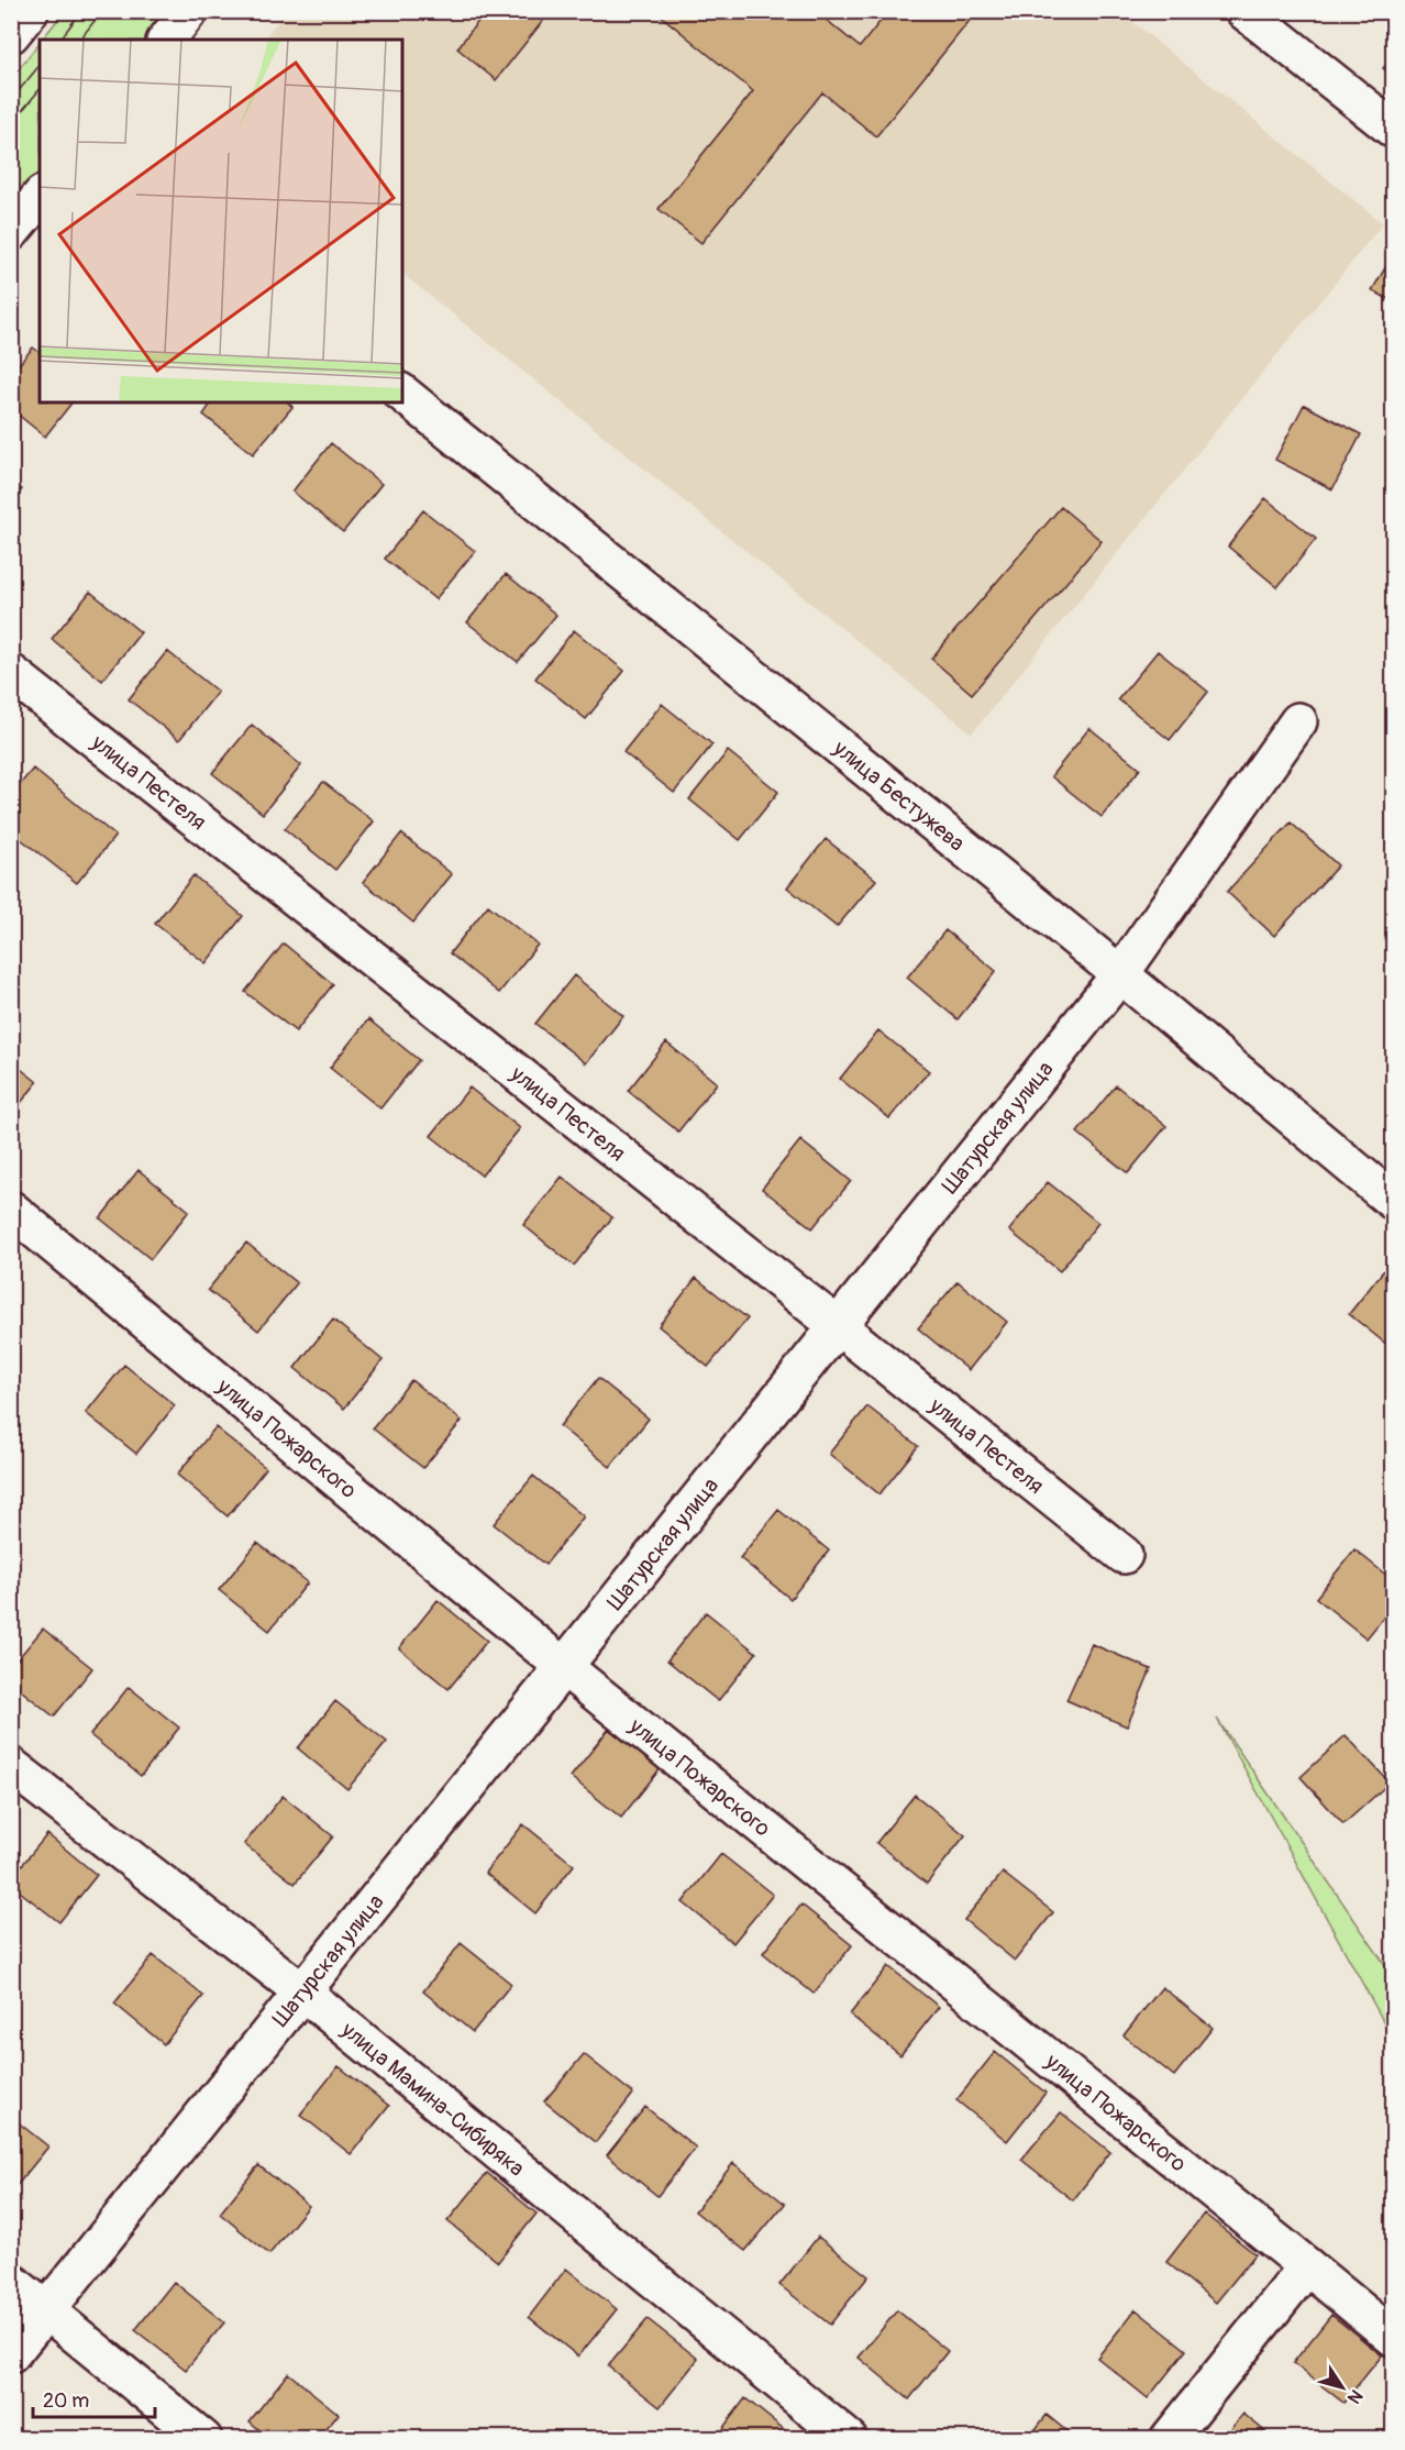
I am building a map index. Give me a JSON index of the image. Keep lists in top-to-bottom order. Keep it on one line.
{"streets":{"street":["улица Пестеля","улица Бестужева","Шатурская улица","улица Пожарского","улица Мамина-Сибиряка"]},"crossings":[["улица Пестеля","Шатурская улица"],["улица Бестужева","Шатурская улица"],["Шатурская улица","улица Пожарского"],["Шатурская улица","улица Мамина-Сибиряка"]],"scale_bar":"20 m","north":"bottom right"}
